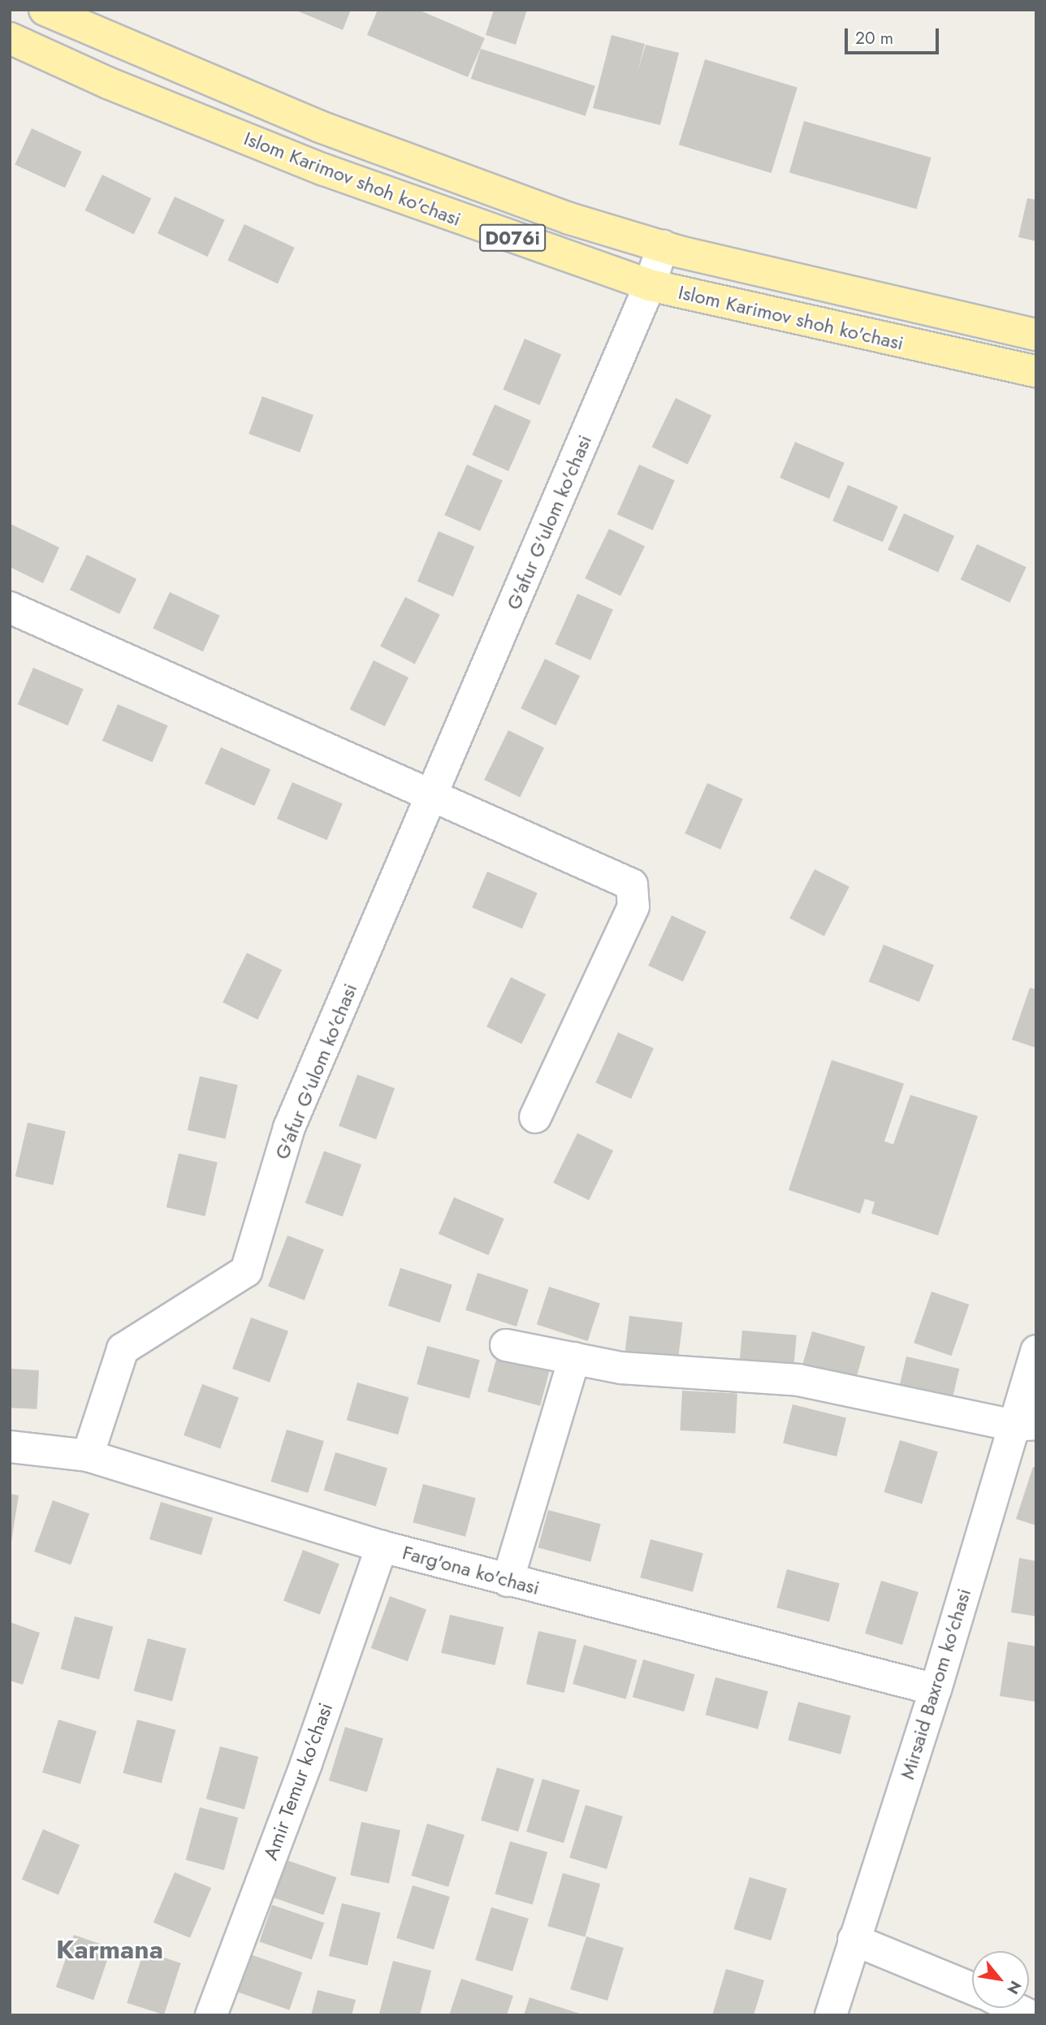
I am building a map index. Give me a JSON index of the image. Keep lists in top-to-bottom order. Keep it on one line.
{"streets":{"main road":["Islom Karimov shoh ko'chasi","D076i"],"street":["G'afur G'ulom ko'chasi","Farg'ona ko'chasi","Mirsaid Baxrom ko'chasi","Amir Temur ko'chasi"]},"crossings":[["Islom Karimov shoh ko'chasi","G'afur G'ulom ko'chasi"],["G'afur G'ulom ko'chasi","Farg'ona ko'chasi"],["Farg'ona ko'chasi","Mirsaid Baxrom ko'chasi"],["Farg'ona ko'chasi","Amir Temur ko'chasi"]],"districts":["Karmana"],"scale_bar":"20 m","north":"bottom right"}
